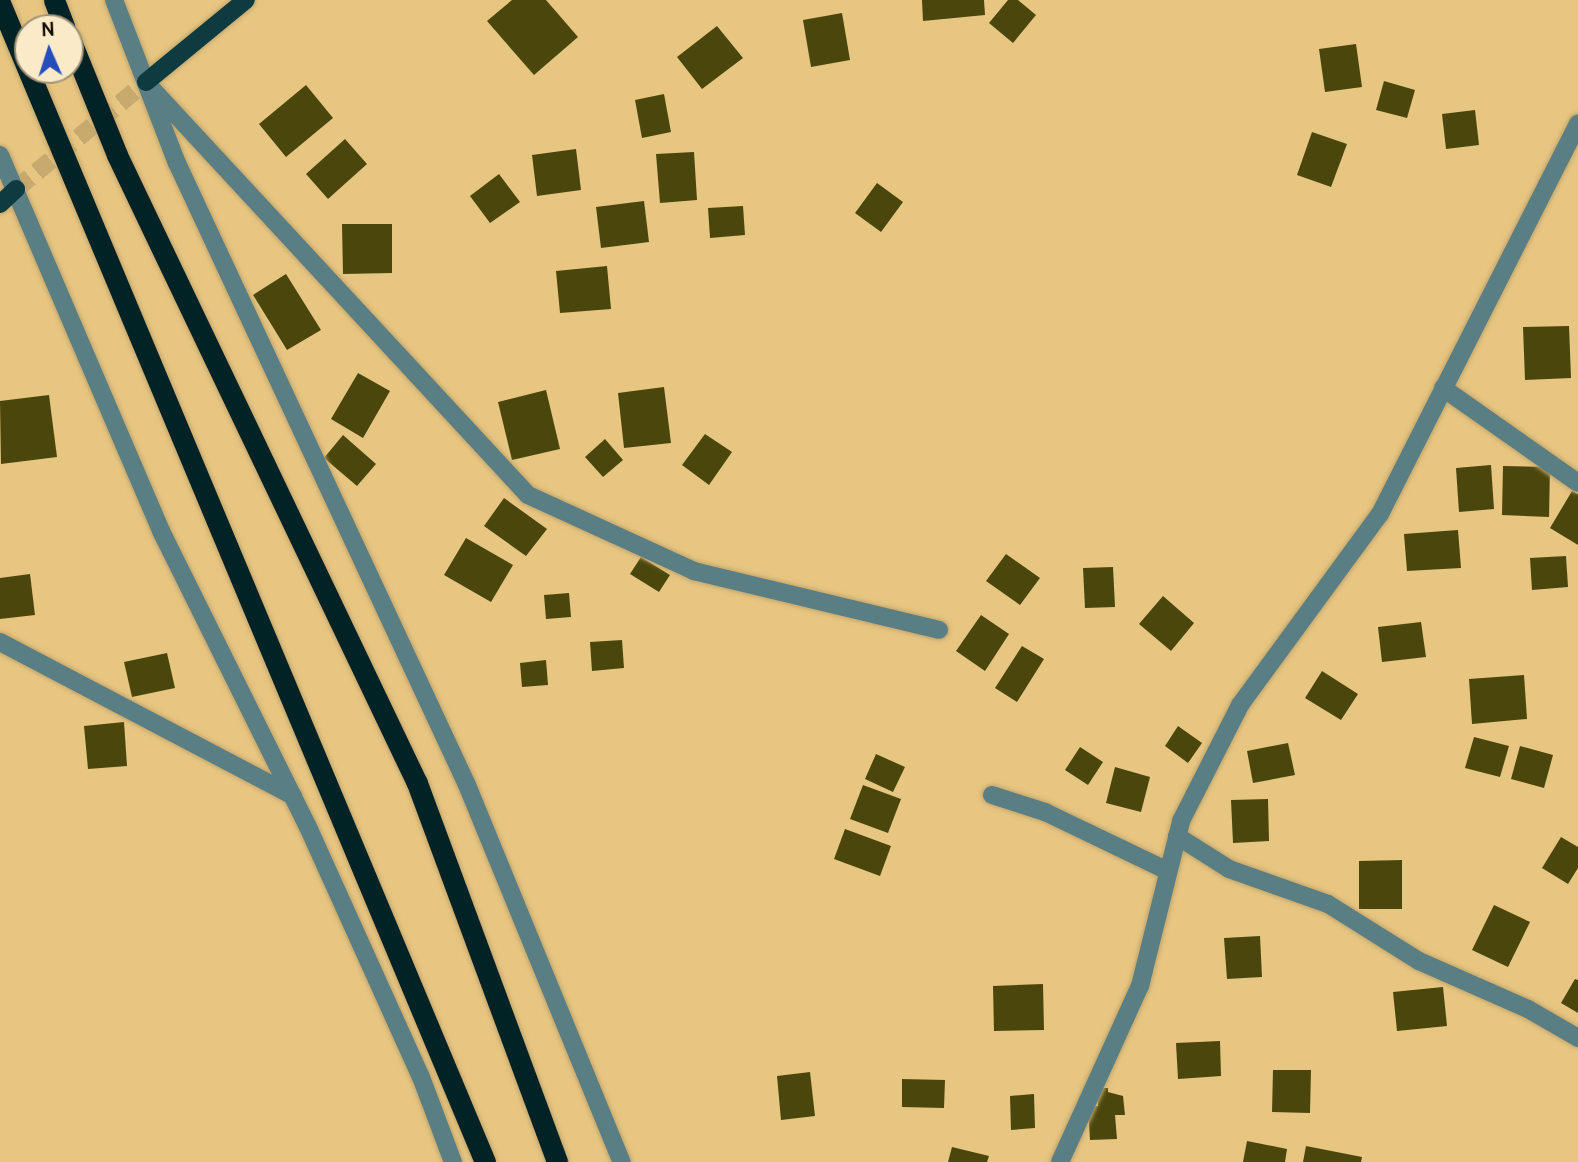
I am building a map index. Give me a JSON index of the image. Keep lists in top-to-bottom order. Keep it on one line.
{"north":"top"}
